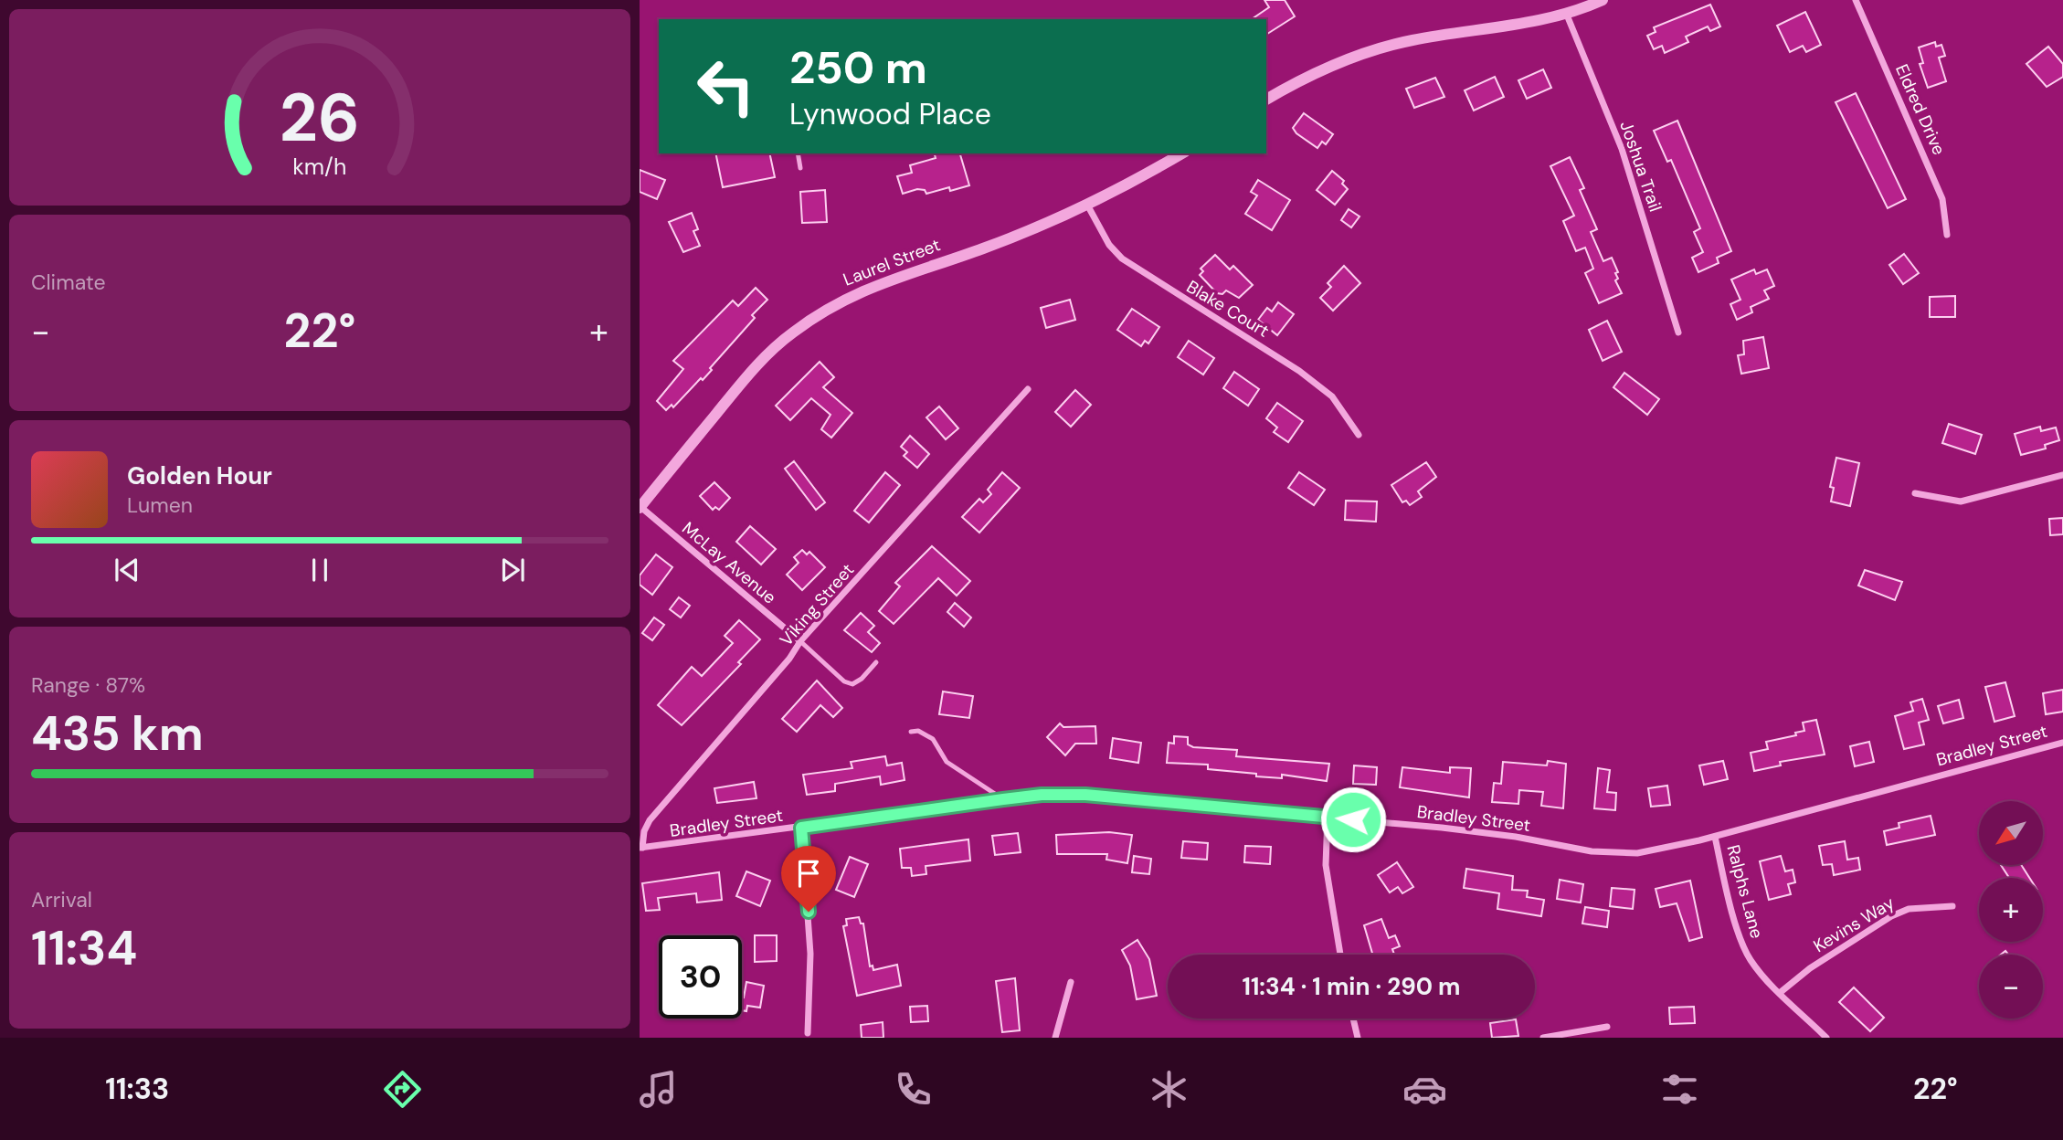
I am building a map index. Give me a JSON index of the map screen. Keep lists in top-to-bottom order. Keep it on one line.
{"streets":{"street":["Eldred Drive","Joshua Trail","Laurel Street","Blake Court","McLay Avenue","Viking Street","Bradley Street","Ralphs Lane","Kevins Way"]},"crossings":[["Laurel Street","Blake Court"],["Laurel Street","McLay Avenue"],["McLay Avenue","Viking Street"],["Viking Street","Bradley Street"],["Bradley Street","Ralphs Lane"],["Ralphs Lane","Kevins Way"]],"north":"bottom left","page":{"turn":["250 m","Lynwood Place"],"tile":["Climate",["Range · 87%","435 km"],["Arrival","11:34"]],"heat":["−","22°","+"],"song":["Golden Hour","Lumen"],"map_buttons":["+","−"],"limit":"30","trip":"11:34 · 1 min · 290 m","tabs":["11:33","22°"],"gauge":["26","km/h"]}}
